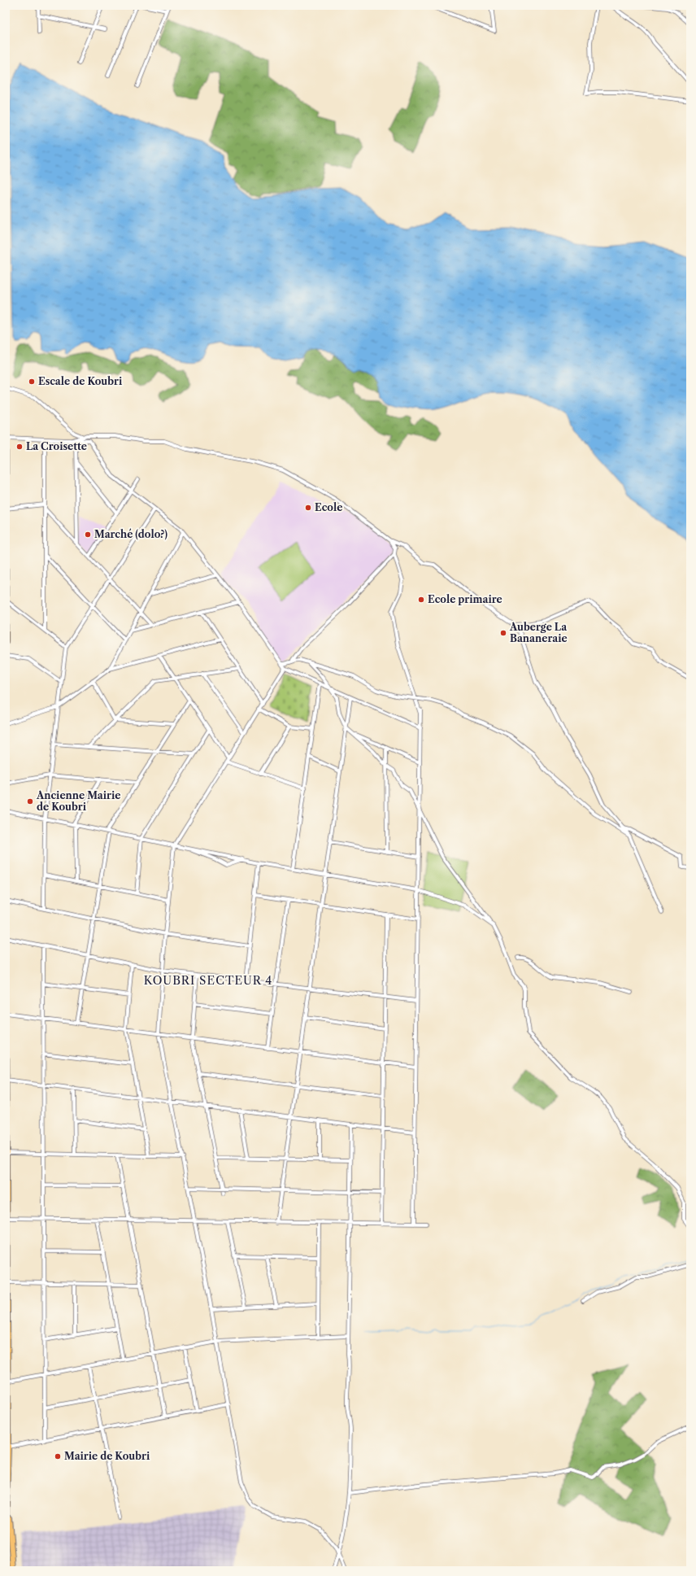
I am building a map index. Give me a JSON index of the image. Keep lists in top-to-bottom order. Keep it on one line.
{"districts":["KOUBRI SECTEUR 4"],"places":["Escale de Koubri","La Croisette","Ecole","Marché (dolo?)","Ecole primaire","Auberge La Bananeraie","Ancienne Mairie de Koubri","Mairie de Koubri"]}
